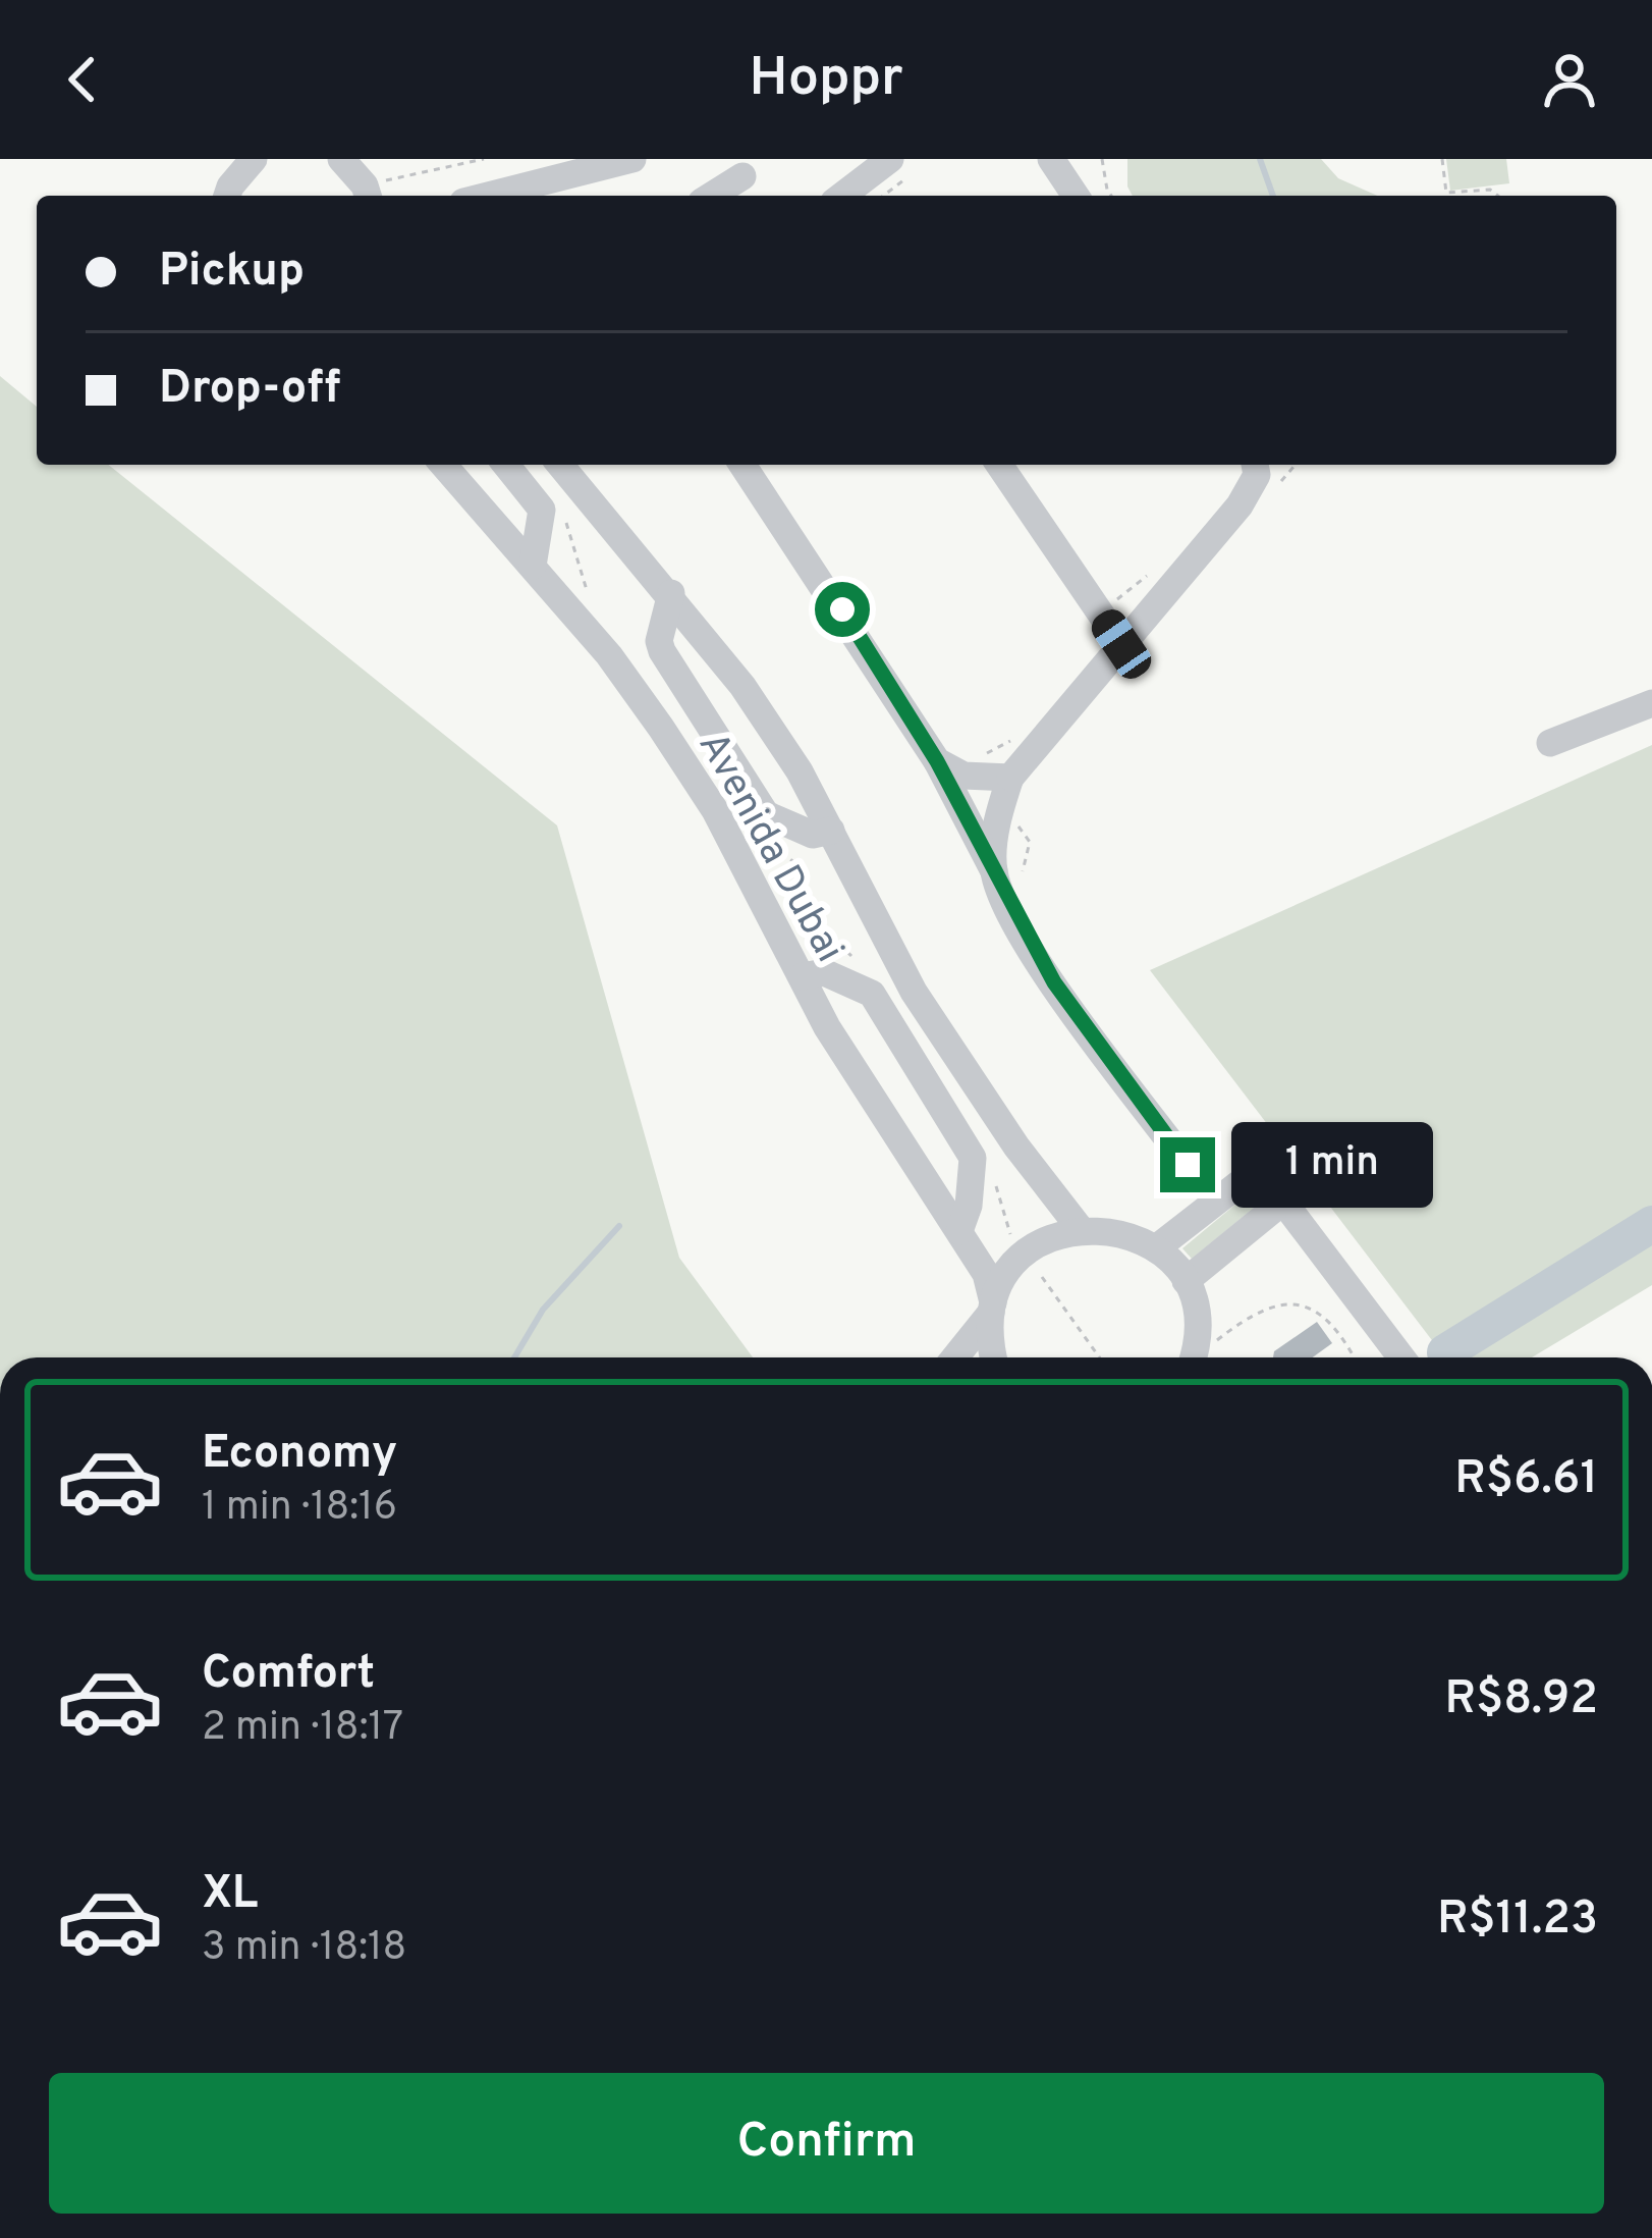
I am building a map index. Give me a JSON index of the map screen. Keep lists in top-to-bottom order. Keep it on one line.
{"streets":{"street":["Avenida Dubai"]},"page":{"header":"Hoppr","banner":["Pickup","Drop-off"],"bubble":"1 min","list":[{"name":"Economy","note":"1 min · 18:16","value":"R$6.61"},{"name":"Comfort","note":"2 min · 18:17","value":"R$8.92"},{"name":"XL","note":"3 min · 18:18","value":"R$11.23"}],"buttons":"Confirm"}}
